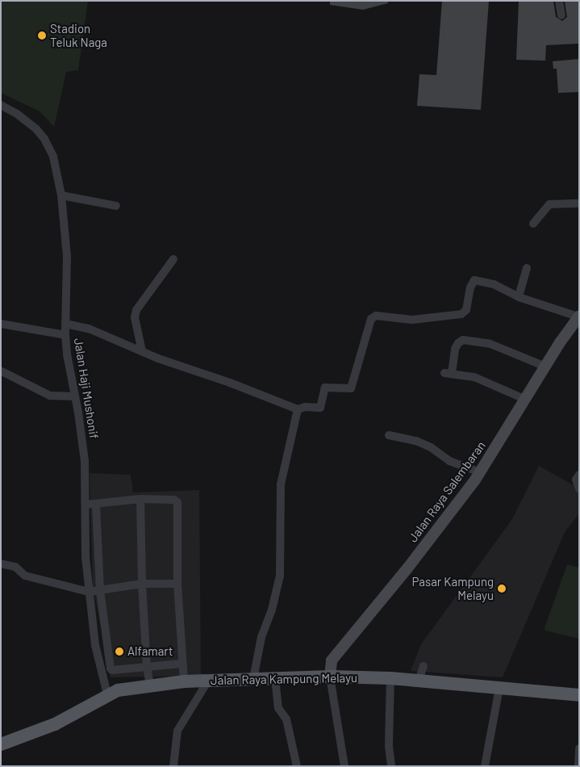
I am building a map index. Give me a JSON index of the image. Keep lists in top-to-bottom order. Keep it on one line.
{"streets":{"main road":["Jalan Raya Salembaran","Jalan Raya Kampung Melayu"],"street":["Jalan Haji Mushonif"]},"crossings":[["Jalan Haji Mushonif","Jalan Raya Kampung Melayu"],["Jalan Raya Salembaran","Jalan Raya Kampung Melayu"]],"places":["Stadion Teluk Naga","Pasar Kampung Melayu","Alfamart"]}
